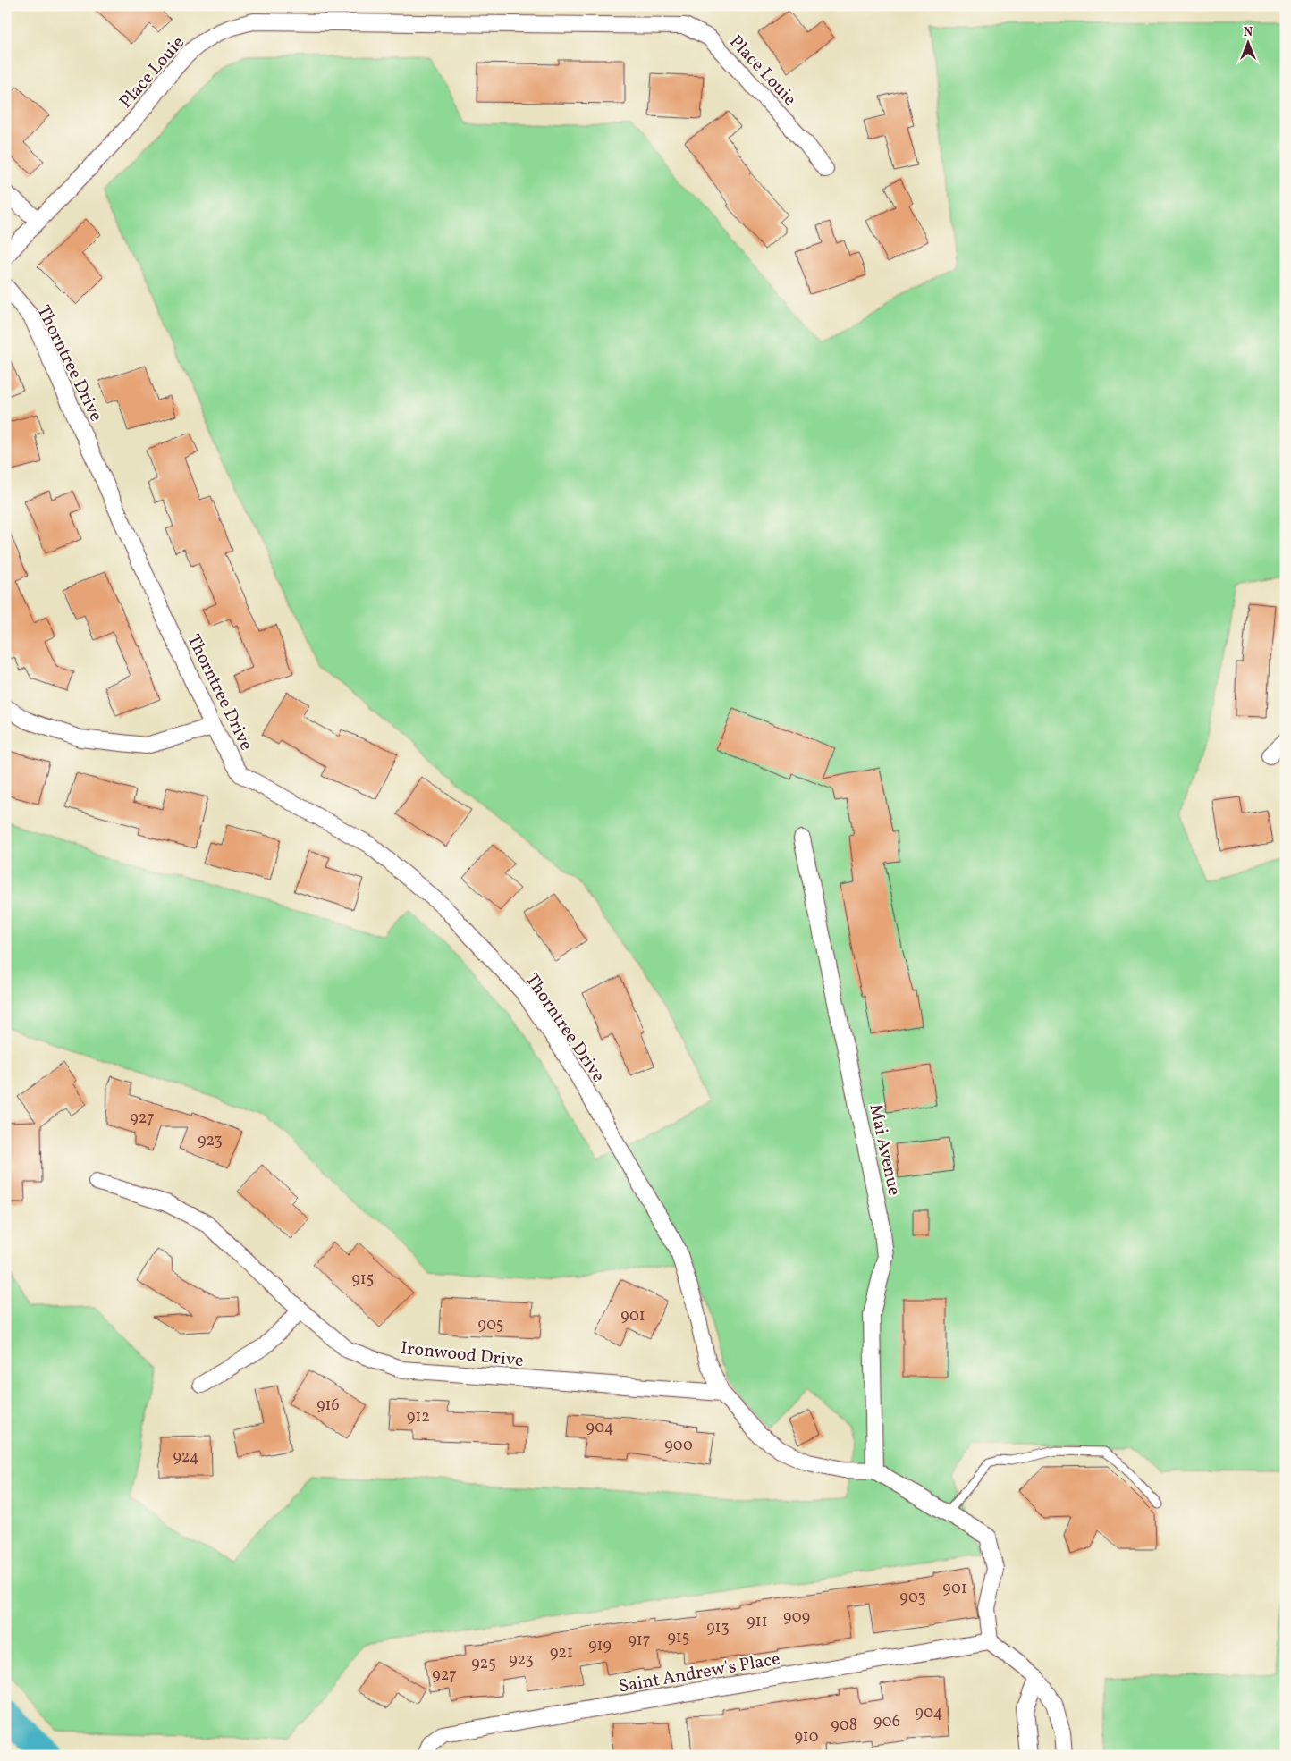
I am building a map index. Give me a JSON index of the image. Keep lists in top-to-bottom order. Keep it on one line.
{"streets":{"street":["Place Louie","Thorntree Drive","Mai Avenue","Ironwood Drive","Saint Andrew's Place"]},"crossings":[["Thorntree Drive","Mai Avenue"],["Thorntree Drive","Ironwood Drive"],["Thorntree Drive","Saint Andrew's Place"]],"house_numbers":["927","923","915","901","905","916","912","904","900","924","901","903","909","911","913","915","917","919","921","923","925","927","904","906","908","910"],"north":"top"}
